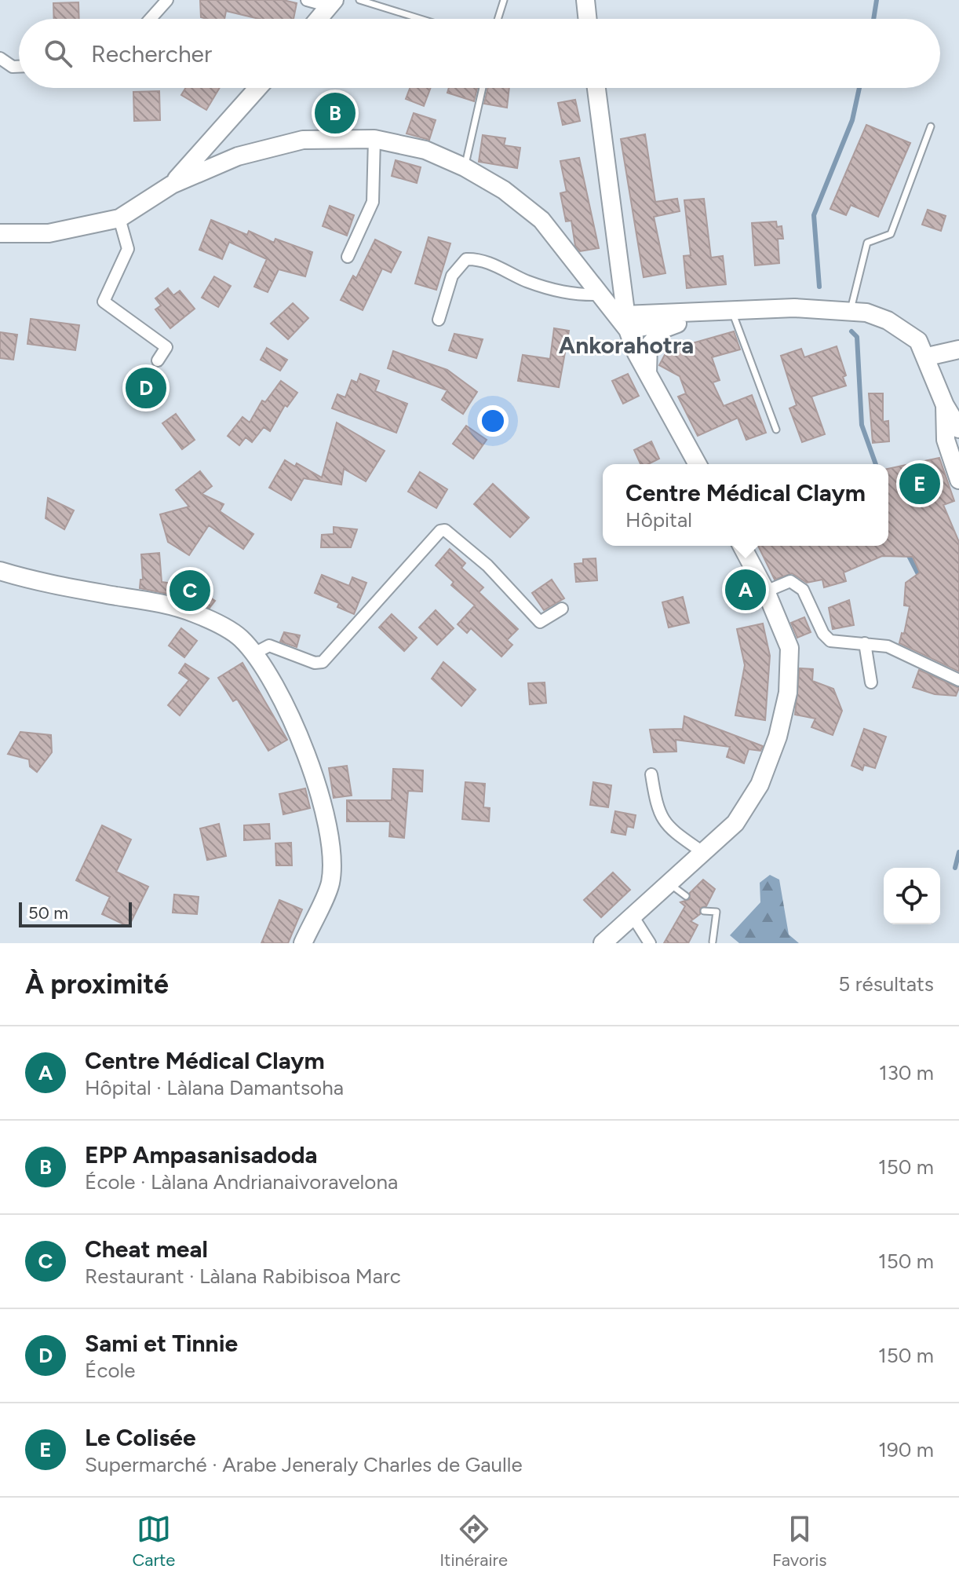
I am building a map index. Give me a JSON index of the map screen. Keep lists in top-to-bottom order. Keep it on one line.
{"districts":["Ankorahotra"],"scale_bar":"50 m","page":{"search":"Rechercher","pins":["B","D","E","A","C"],"popup":["Centre Médical Claym","Hôpital"],"scale":"50 m","heading":["À proximité","5 résultats"],"list":[{"mark":"A","name":"Centre Médical Claym","note":"Hôpital · Làlana Damantsoha","value":"130 m"},{"mark":"B","name":"EPP Ampasanisadoda","note":"École · Làlana Andrianaivoravelona","value":"150 m"},{"mark":"C","name":"Cheat meal","note":"Restaurant · Làlana Rabibisoa Marc","value":"150 m"},{"mark":"D","name":"Sami et Tinnie","note":"École","value":"150 m"},{"mark":"E","name":"Le Colisée","note":"Supermarché · Arabe Jeneraly Charles de Gaulle","value":"190 m"}],"nav":["Carte","Itinéraire","Favoris"]}}
